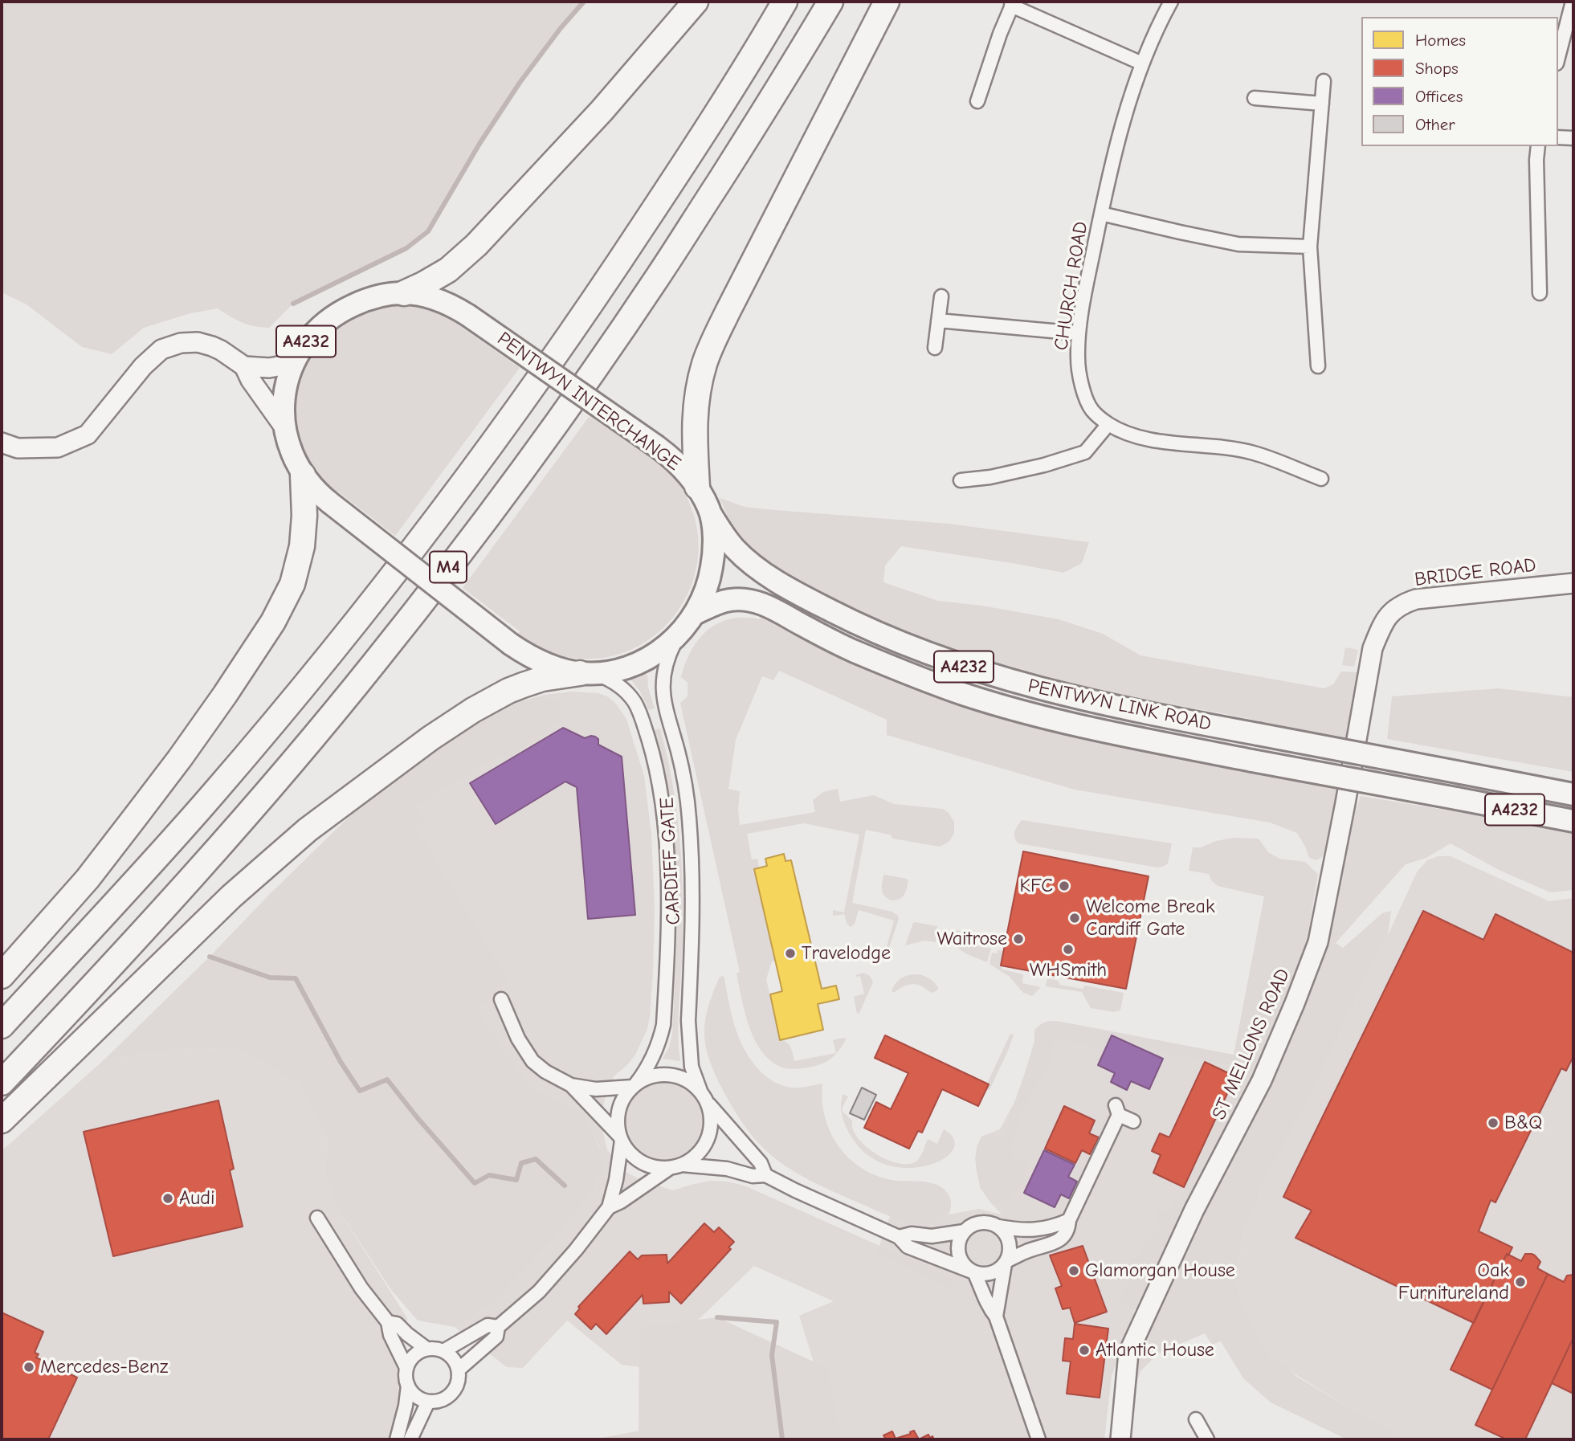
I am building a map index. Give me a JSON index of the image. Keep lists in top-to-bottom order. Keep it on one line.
{"streets":{"highway":["M4"],"main road":["A4232","PENTWYN INTERCHANGE","BRIDGE ROAD","PENTWYN LINK ROAD","ST MELLONS ROAD"],"street":["CHURCH ROAD","CARDIFF GATE"]},"crossings":[["PENTWYN INTERCHANGE","PENTWYN LINK ROAD"],["PENTWYN INTERCHANGE","CARDIFF GATE"],["BRIDGE ROAD","ST MELLONS ROAD"]],"places":["KFC","Welcome Break Cardiff Gate","Waitrose","WHSmith","Travelodge","B&Q","Audi","Glamorgan House","Oak Furnitureland","Atlantic House","Mercedes-Benz"],"legend":["Homes","Shops","Offices","Other"]}
